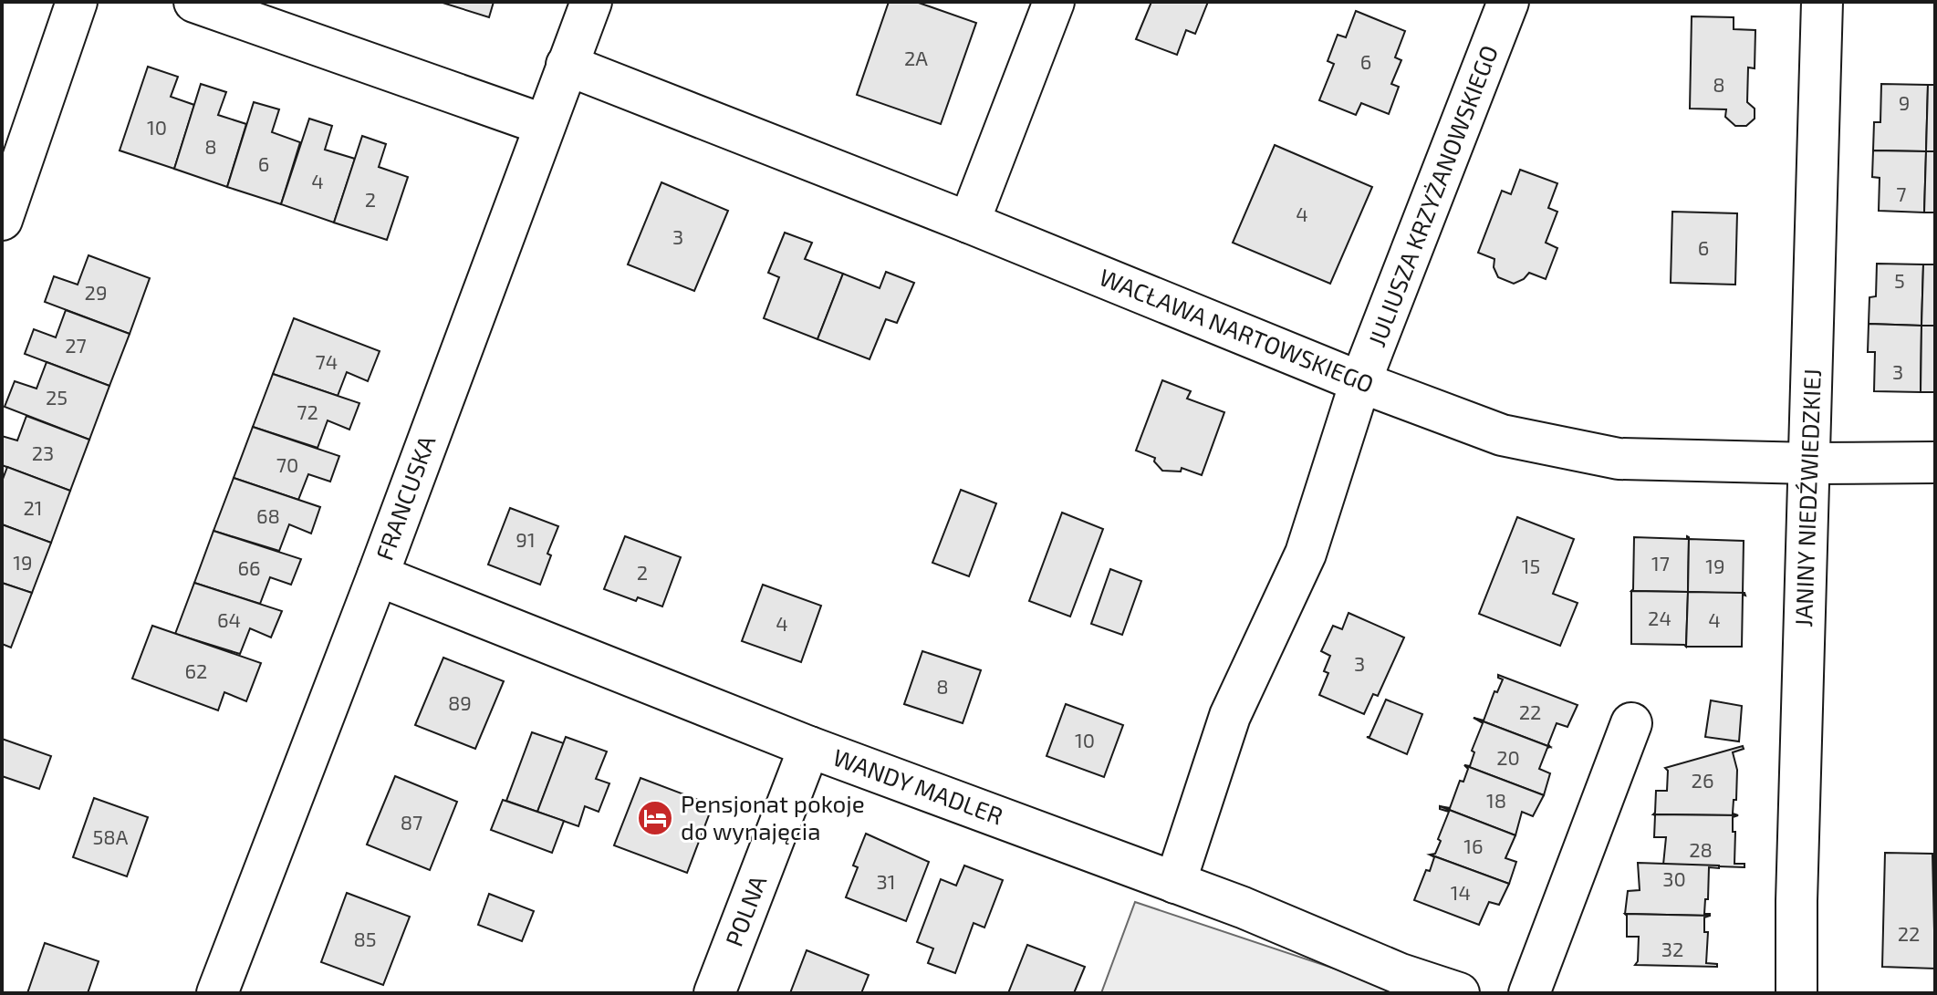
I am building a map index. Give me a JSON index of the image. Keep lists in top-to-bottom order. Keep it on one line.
{"streets":{"street":["JULIUSZA KRZYŻANOWSKIEGO","WACŁAWA NARTOWSKIEGO","FRANCUSKA","JANINY NIEDŹWIEDZKIEJ","WANDY MADLER","POLNA"]},"crossings":[["JULIUSZA KRZYŻANOWSKIEGO","WACŁAWA NARTOWSKIEGO"],["JULIUSZA KRZYŻANOWSKIEGO","WANDY MADLER"],["WACŁAWA NARTOWSKIEGO","FRANCUSKA"],["WACŁAWA NARTOWSKIEGO","JANINY NIEDŹWIEDZKIEJ"],["FRANCUSKA","WANDY MADLER"],["WANDY MADLER","POLNA"]],"places":{"hotel":["Pensjonat pokoje do wynajęcia"]},"house_numbers":["2A","6","8","9","10","8","6","4","7","2","4","3","6","5","29","27","74","3","25","72","23","70","21","68","91","19","17","15","19","66","2","24","64","4","4","3","62","8","89","22","10","20","26","18","87","58A","16","28","30","31","14","22","85","32"]}
